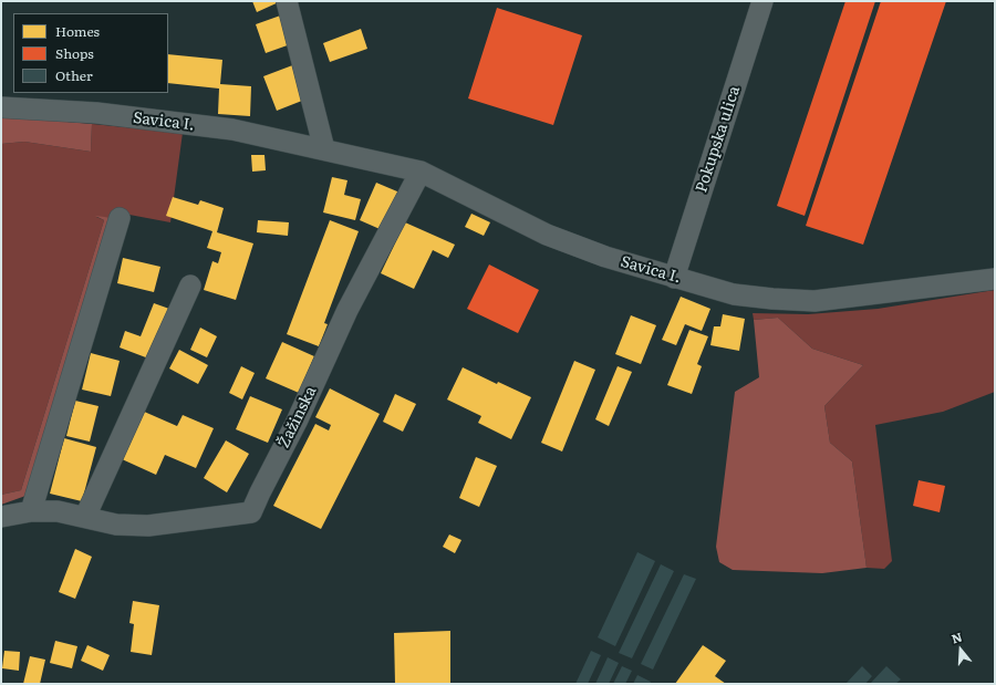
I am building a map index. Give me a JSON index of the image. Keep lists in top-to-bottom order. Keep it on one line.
{"streets":{"street":["Savica I.","Pokupska ulica","Žažinska"]},"crossings":[["Savica I.","Pokupska ulica"],["Savica I.","Žažinska"]],"legend":["Homes","Shops","Other"],"north":"top"}
